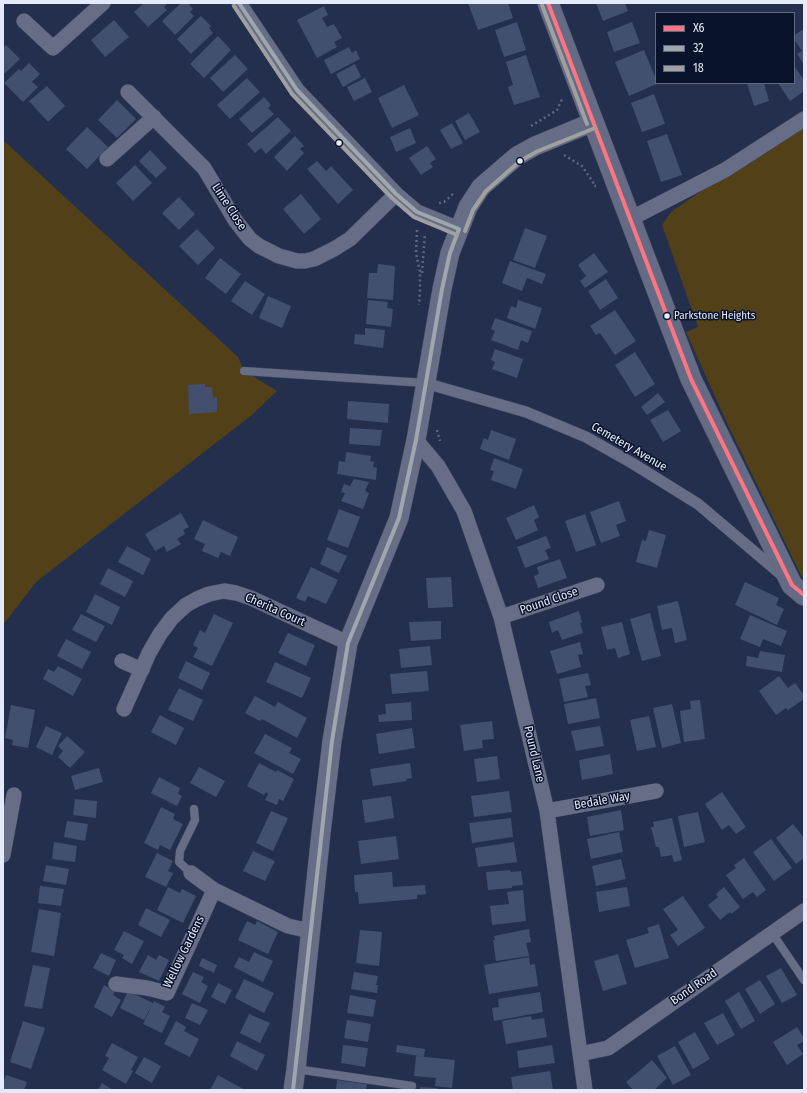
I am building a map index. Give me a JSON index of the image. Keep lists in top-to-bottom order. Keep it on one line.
{"streets":{"street":["Lime Close","Cemetery Avenue","Pound Close","Cherita Court","Pound Lane","Bedale Way","Wellow Gardens","Bond Road"]},"crossings":[["Pound Close","Pound Lane"],["Pound Lane","Bedale Way"],["Pound Lane","Bond Road"]],"places":["Parkstone Heights"],"lines":["transit line X6","transit line 32","transit line 18"],"legend":["X6","32","18"]}
